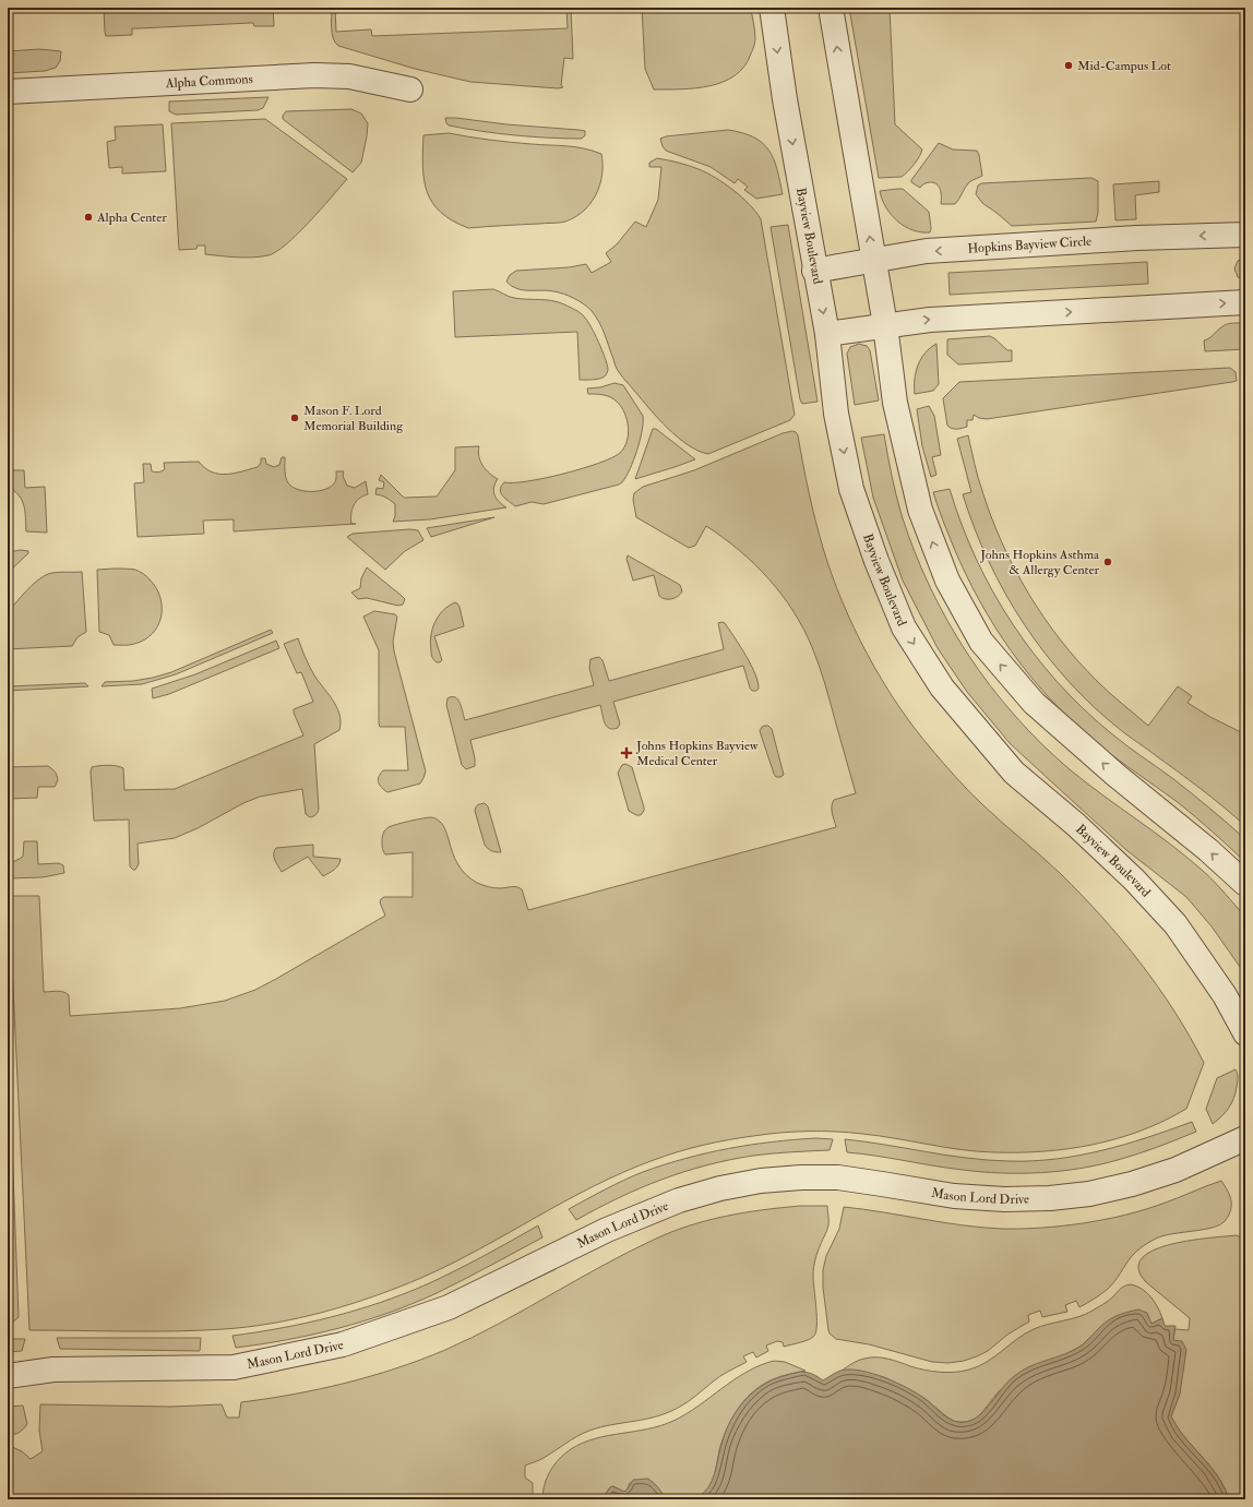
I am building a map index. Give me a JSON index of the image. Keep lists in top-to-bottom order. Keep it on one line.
{"streets":{"street":["Alpha Commons","Bayview Boulevard","Hopkins Bayview Circle","Mason Lord Drive"]},"crossings":[["Bayview Boulevard","Hopkins Bayview Circle"]],"places":{"other":["Mid-Campus Lot","Alpha Center","Mason F. Lord Memorial Building","Johns Hopkins Asthma & Allergy Center"],"health":["Johns Hopkins Bayview Medical Center"]}}
